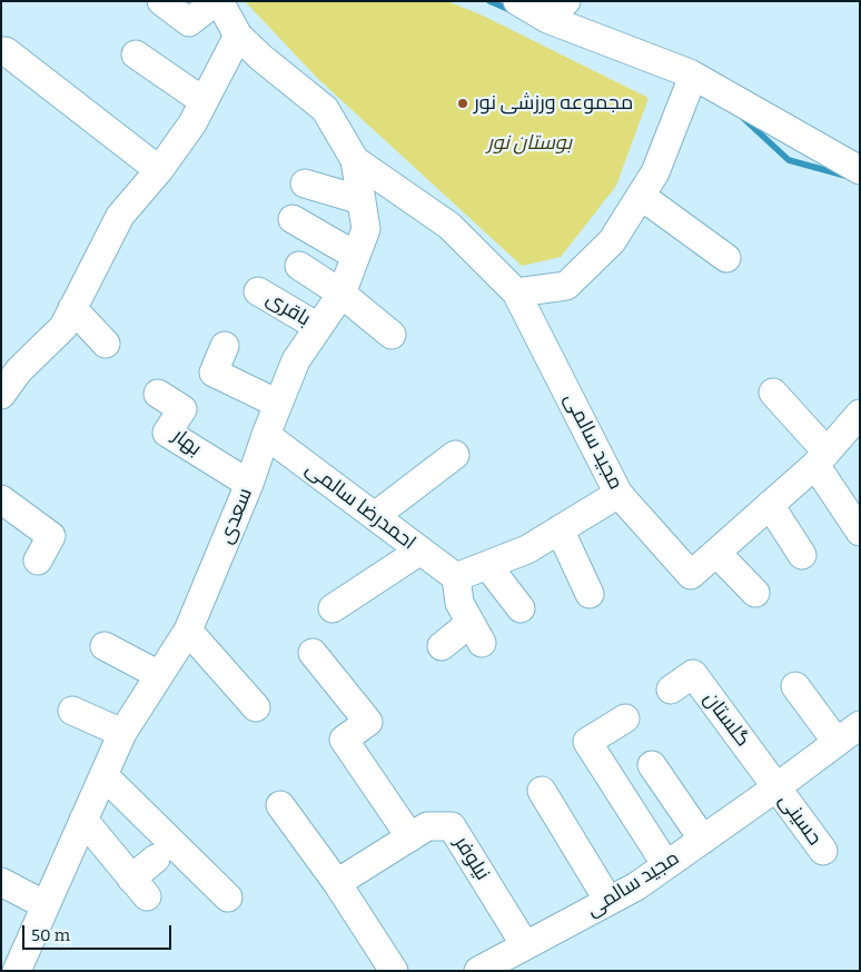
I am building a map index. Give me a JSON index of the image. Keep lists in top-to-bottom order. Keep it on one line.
{"streets":{"street":["باقری","مجید سالمی","بهار","احمدرضا سالمی","سعدی","گلستان","حسینی","نیلوفر"]},"crossings":[["باقری","سعدی"],["مجید سالمی","سعدی"],["مجید سالمی","گلستان"],["مجید سالمی","حسینی"],["مجید سالمی","نیلوفر"],["بهار","سعدی"],["احمدرضا سالمی","سعدی"],["گلستان","حسینی"]],"parks":["بوستان نور"],"places":["مجموعه ورزشی نور"],"scale_bar":"50 m"}
